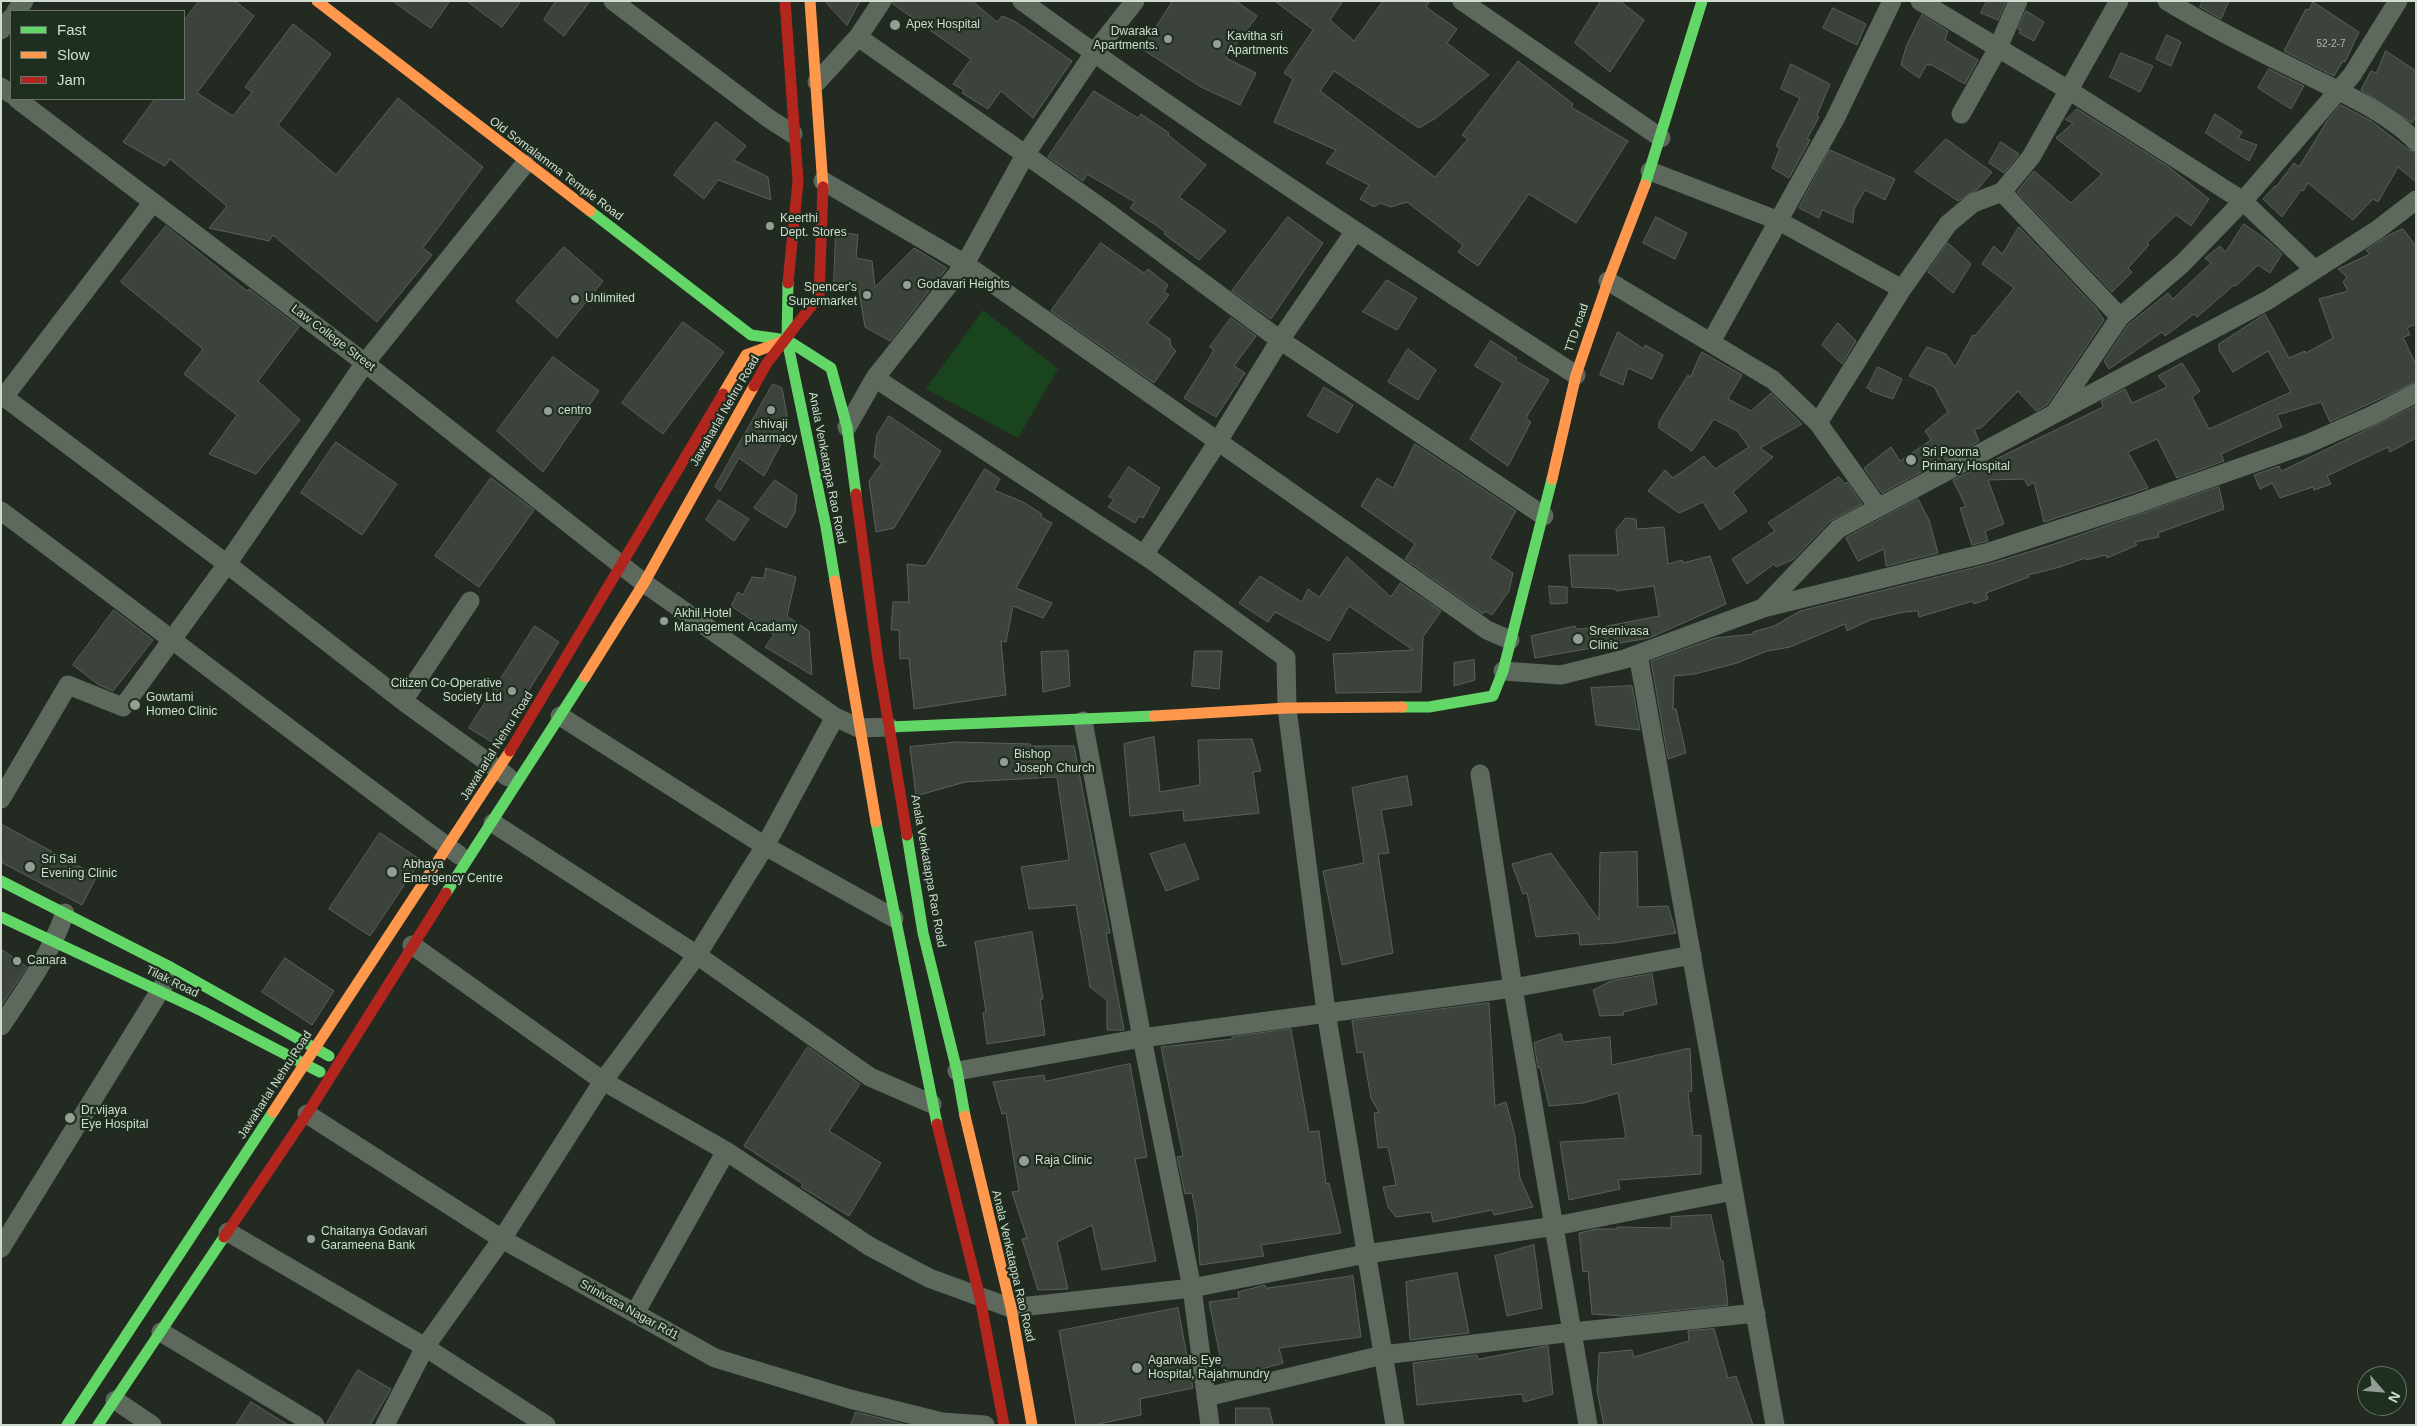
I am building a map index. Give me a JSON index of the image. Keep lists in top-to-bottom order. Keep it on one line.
{"streets":{"main road":["Old Somalamma Temple Road","TTD road","Jawaharlal Nehru Road","Anala Venkatappa Rao Road","Tilak Road"],"street":["Law College Street","Srinivasa Nagar Rd1"]},"crossings":[["Old Somalamma Temple Road","Jawaharlal Nehru Road"],["Old Somalamma Temple Road","Anala Venkatappa Rao Road"],["Law College Street","Jawaharlal Nehru Road"],["Law College Street","Anala Venkatappa Rao Road"],["Jawaharlal Nehru Road","Anala Venkatappa Rao Road"],["Jawaharlal Nehru Road","Tilak Road"],["Jawaharlal Nehru Road","Srinivasa Nagar Rd1"]],"places":["Apex Hospital","Dwaraka Apartments.","Kavitha sri Apartments","Keerthi Dept. Stores","Godavari Heights","Spencer's Supermarket","Unlimited","shivaji pharmacy","centro","Sri Poorna Primary Hospital","Akhil Hotel Management Acadamy","Sreenivasa Clinic","Citizen Co-Operative Society Ltd","Gowtami Homeo Clinic","Bishop Joseph Church","Sri Sai Evening Clinic","Abhaya Emergency Centre","Canara","Dr.vijaya Eye Hospital","Raja Clinic","Chaitanya Godavari Garameena Bank","Agarwals Eye Hospital, Rajahmundry"],"house_numbers":["52-2-7"],"legend":["Fast","Slow","Jam"],"north":"bottom right"}
